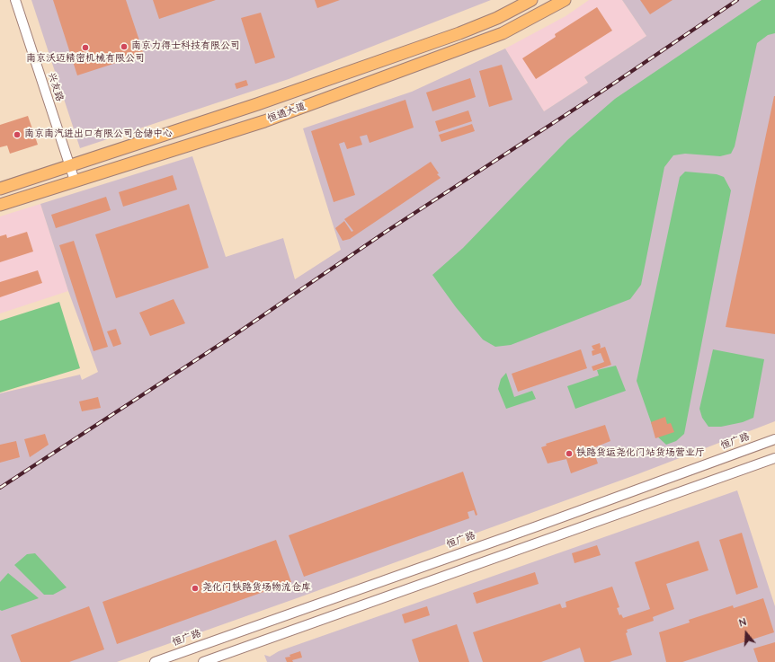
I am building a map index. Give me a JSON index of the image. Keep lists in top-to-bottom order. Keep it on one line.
{"streets":{"main road":["恒通大道"],"street":["兴友路","恒广路"]},"crossings":[["兴友路","恒通大道"]],"places":["南京力得士科技有限公司","南京沃迈精密机械有限公司","南京南汽进出口有限公司仓储中心","铁路货运尧化门站货场营业厅","尧化门铁路货场物流仓库"],"north":"top"}
